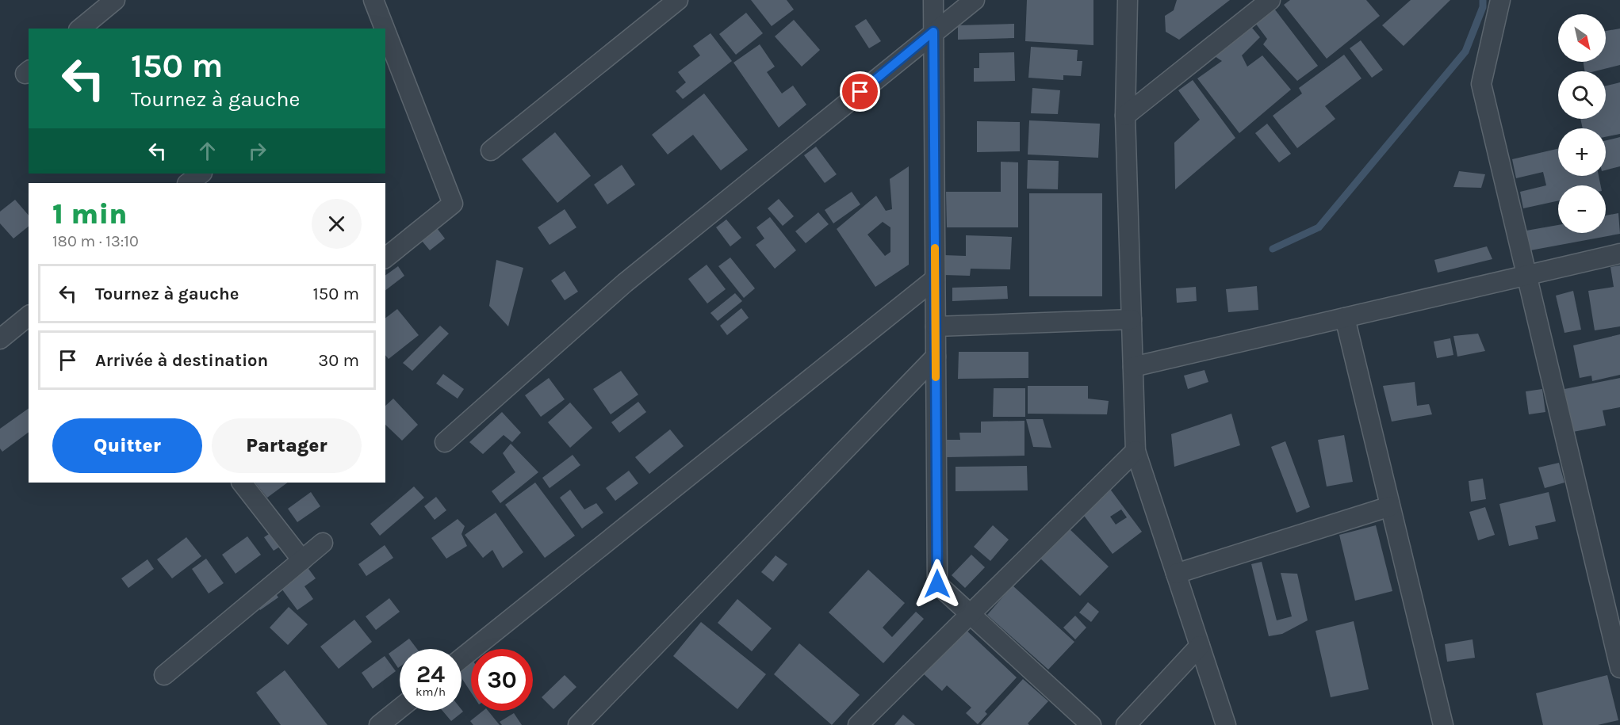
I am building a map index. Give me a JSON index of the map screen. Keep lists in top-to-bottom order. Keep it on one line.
{"north":"bottom right","page":{"map_buttons":["+","−"],"turn":["150 m","Tournez à gauche"],"heading":["1 min","180 m · 13:10"],"list":[{"name":"Tournez à gauche","value":"150 m"},{"name":"Arrivée à destination","value":"30 m"}],"buttons":["Quitter","Partager"],"speed":"24 km/h","limit":"30"}}
